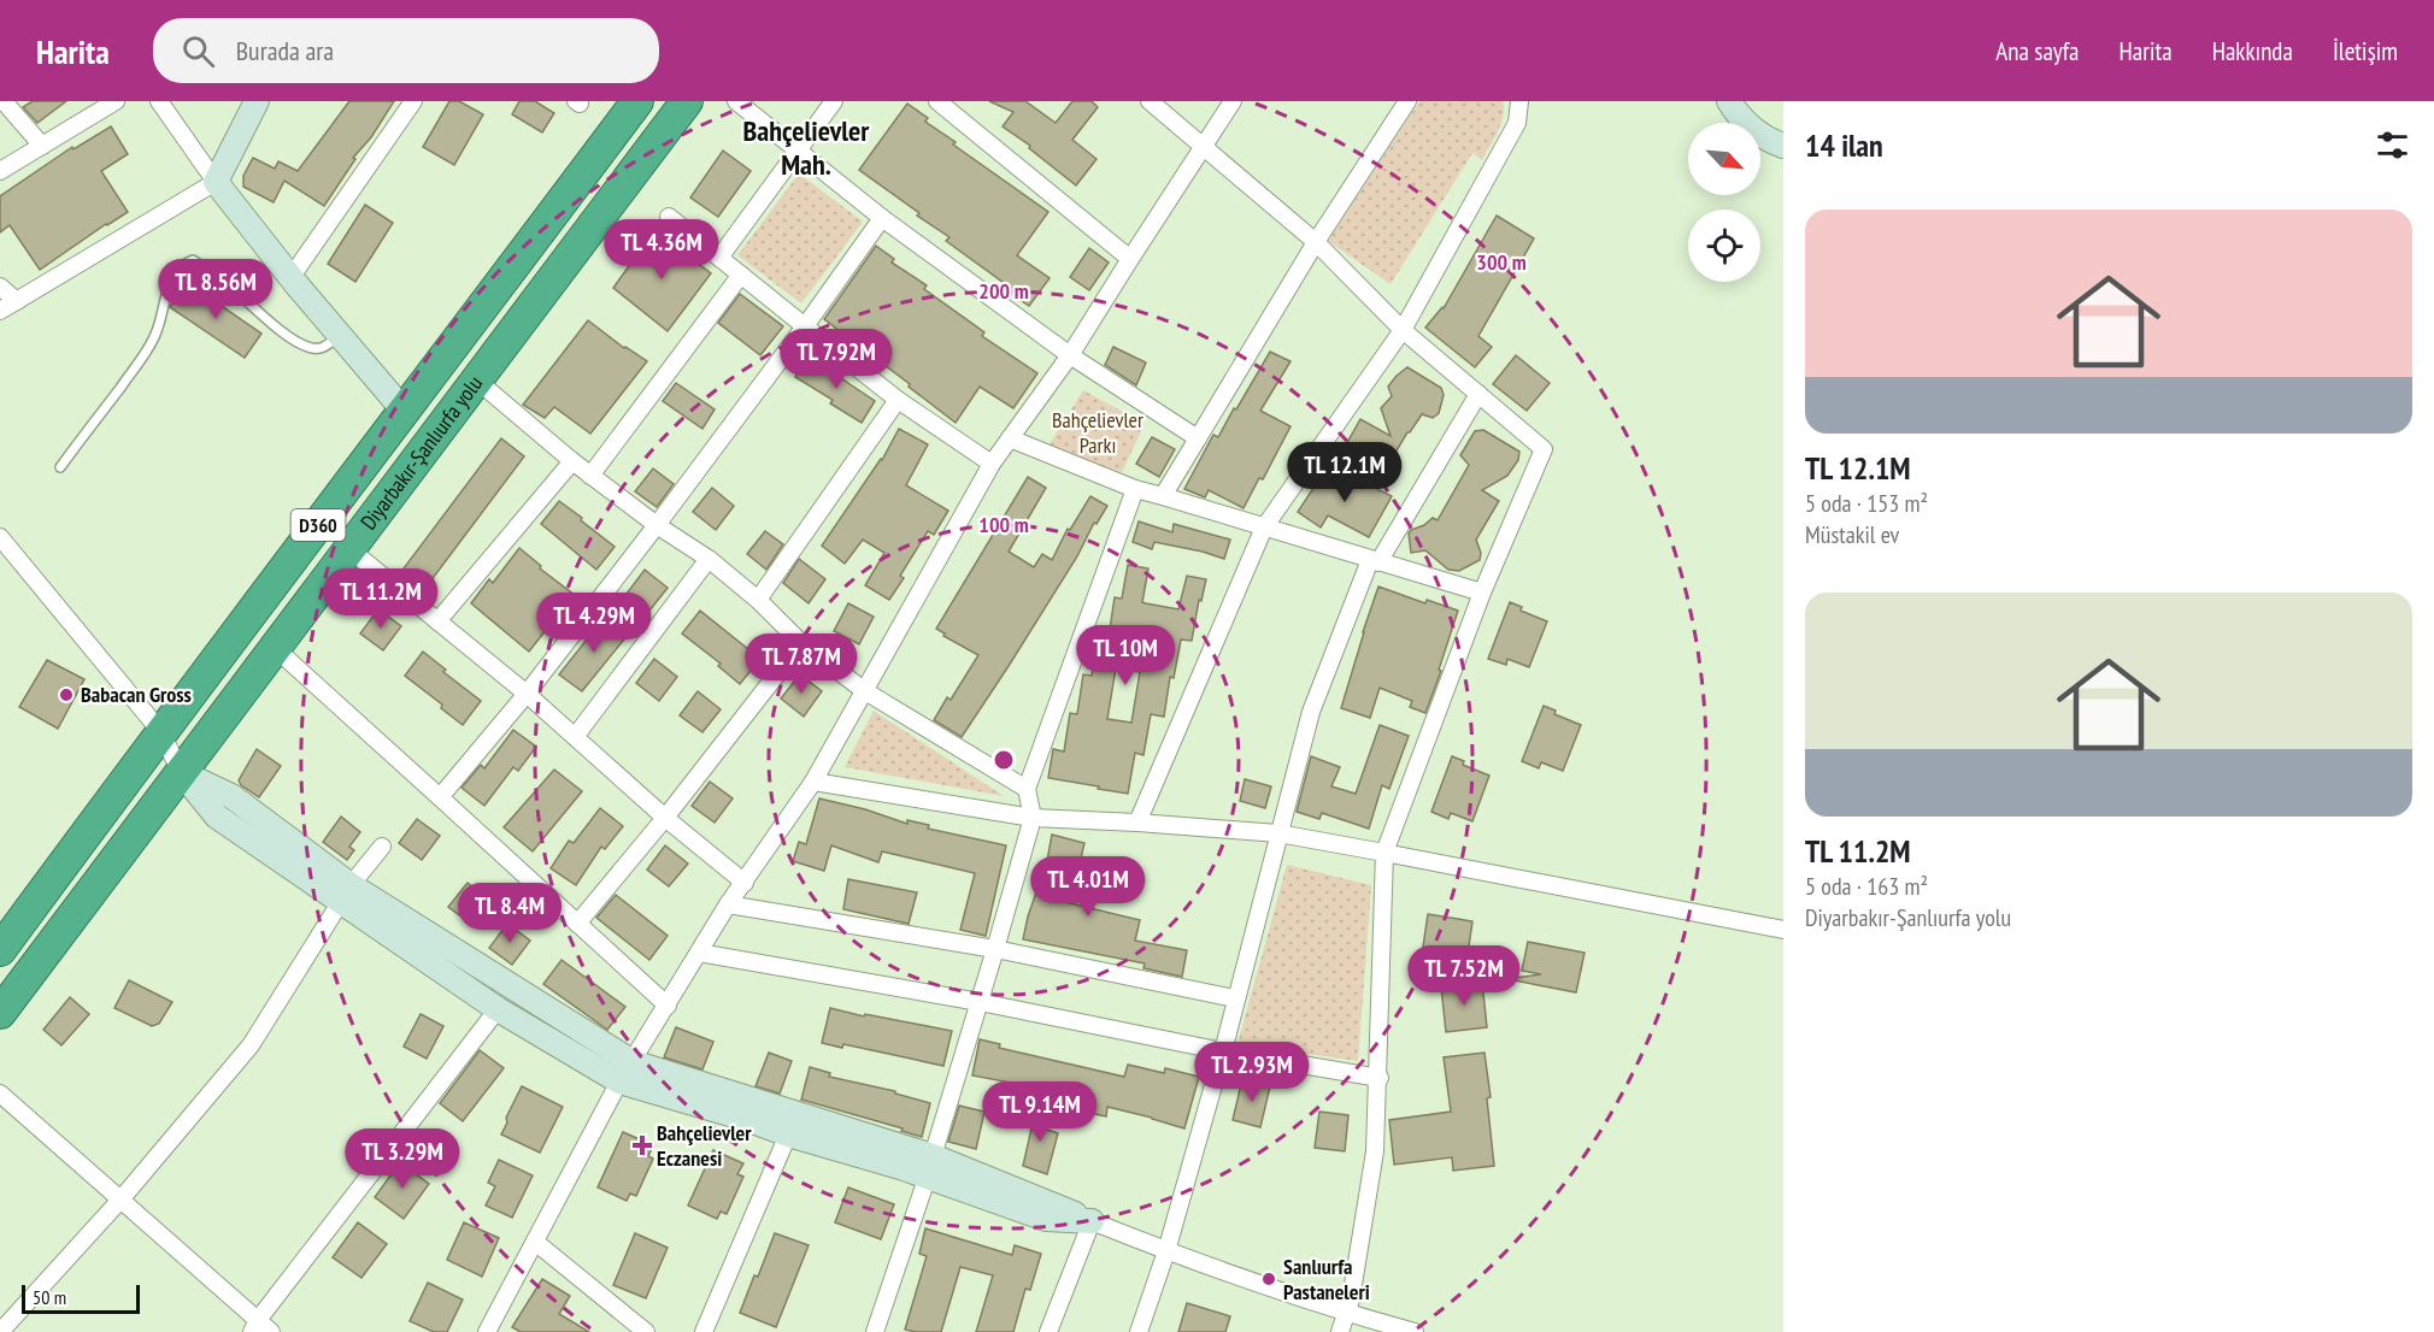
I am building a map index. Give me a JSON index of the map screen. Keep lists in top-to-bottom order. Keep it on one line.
{"streets":{"highway":["Diyarbakır-Şanlıurfa yolu","D360"]},"districts":["Bahçelievler Mah."],"parks":["Bahçelievler Parkı"],"places":{"other":["Babacan Gross","Sanlıurfa Pastaneleri"],"health":["Bahçelievler Eczanesi"]},"scale_bar":"50 m","north":"bottom right","page":{"header":"Harita","search":"Burada ara","nav":["Ana sayfa","Harita","Hakkında","İletişim"],"heading":"14 ilan","list":[{"name":"TL 12.1M","note":"5 oda · 153 m² · Müstakil ev"},{"name":"TL 11.2M","note":"5 oda · 163 m² · Diyarbakır-Şanlıurfa yolu"}],"price":["TL 4.36M","TL 8.56M","TL 7.92M","TL 12.1M","TL 11.2M","TL 4.29M","TL 10M","TL 7.87M","TL 4.01M","TL 8.4M","TL 7.52M","TL 2.93M","TL 9.14M","TL 3.29M"],"scale":"50 m"},"rings":["300 m","200 m","100 m"]}
